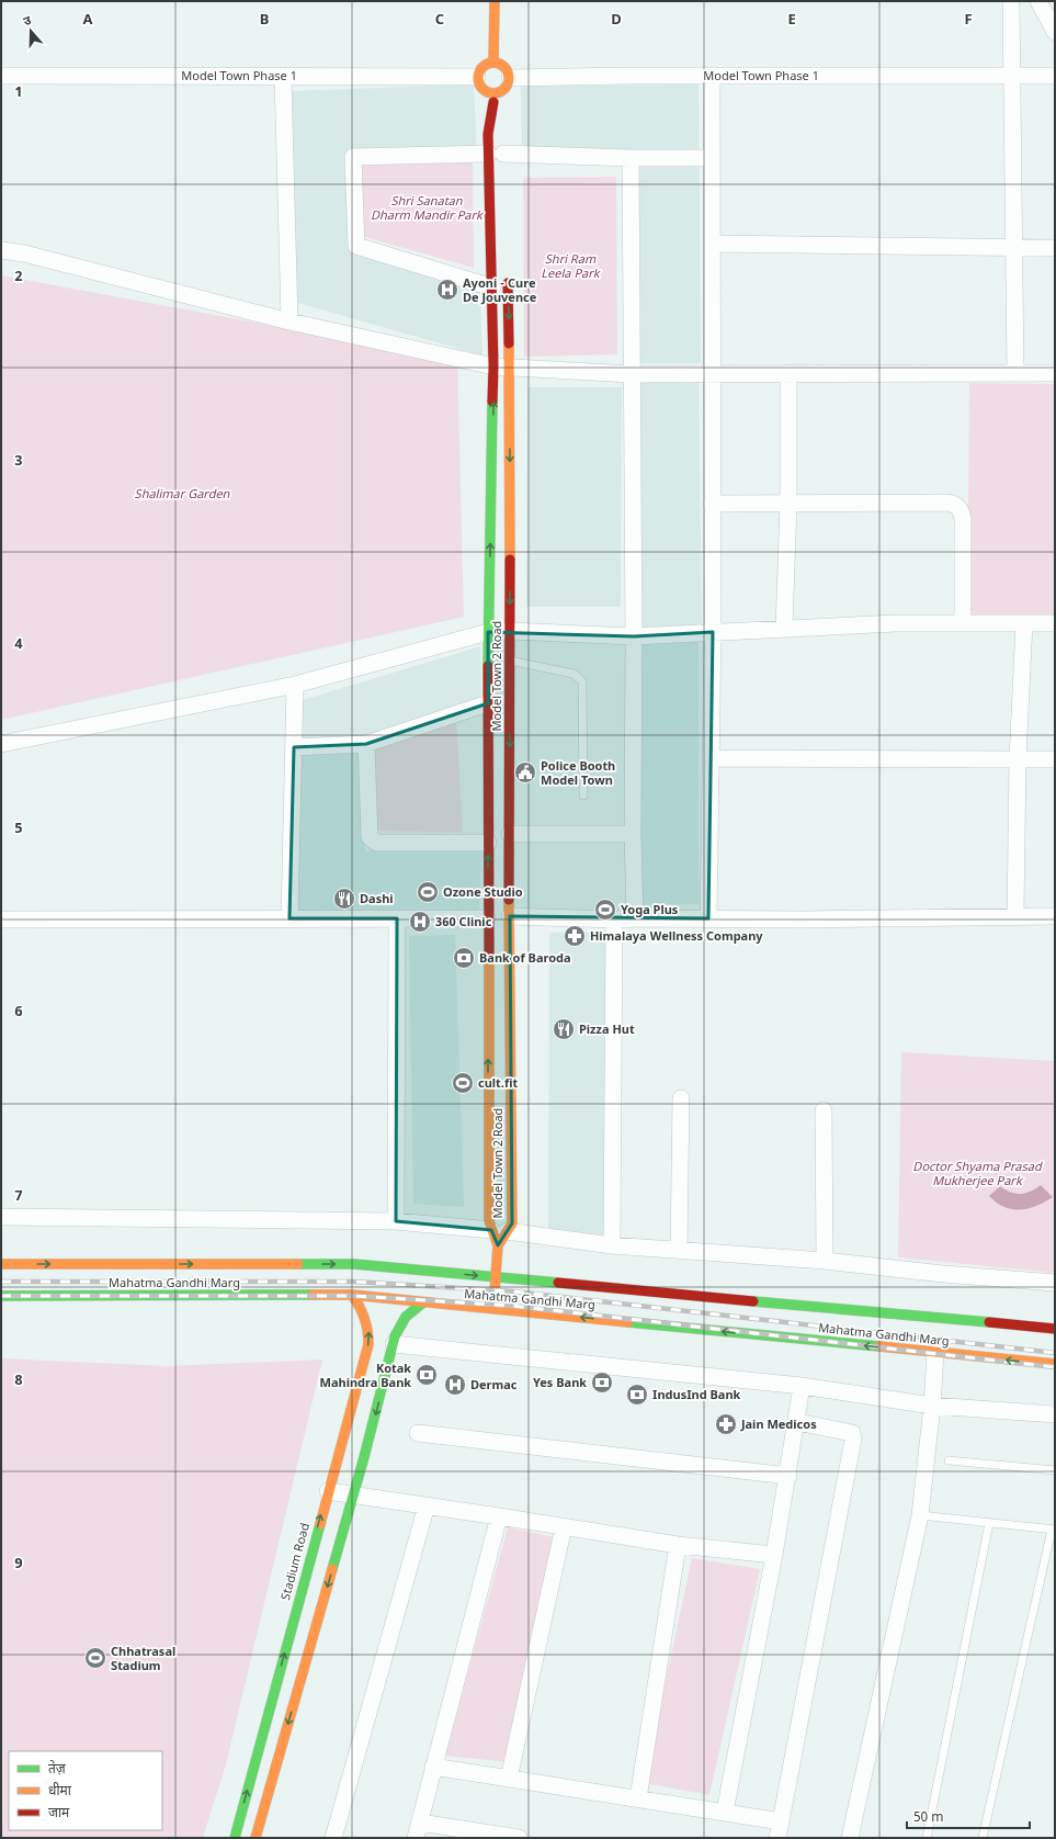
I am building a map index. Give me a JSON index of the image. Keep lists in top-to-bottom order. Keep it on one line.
{"streets":{"street":["Model Town Phase 1","Model Town 2 Road","Mahatma Gandhi Marg","Stadium Road"]},"crossings":[["Model Town Phase 1","Model Town 2 Road"],["Model Town 2 Road","Mahatma Gandhi Marg"],["Mahatma Gandhi Marg","Stadium Road"]],"parks":["Shri Sanatan Dharm Mandir Park","Shri Ram Leela Park","Shalimar Garden","Doctor Shyama Prasad Mukherjee Park"],"places":{"hospital":["Ayoni - Cure De Jouvence","360 Clinic","Dermac"],"public building":["Police Booth Model Town"],"sports":["Ozone Studio","Yoga Plus","cult.fit","Chhatrasal Stadium"],"restaurant":["Dashi","Pizza Hut"],"pharmacy":["Himalaya Wellness Company","Jain Medicos"],"bank":["Bank of Baroda","Kotak Mahindra Bank","Yes Bank","IndusInd Bank"]},"legend":["तेज़","धीमा","जाम"],"scale_bar":"50 m","north":"top","grid":{"columns":["A","B","C","D","E","F"],"rows":["1","2","3","4","5","6","7","8","9"]}}
